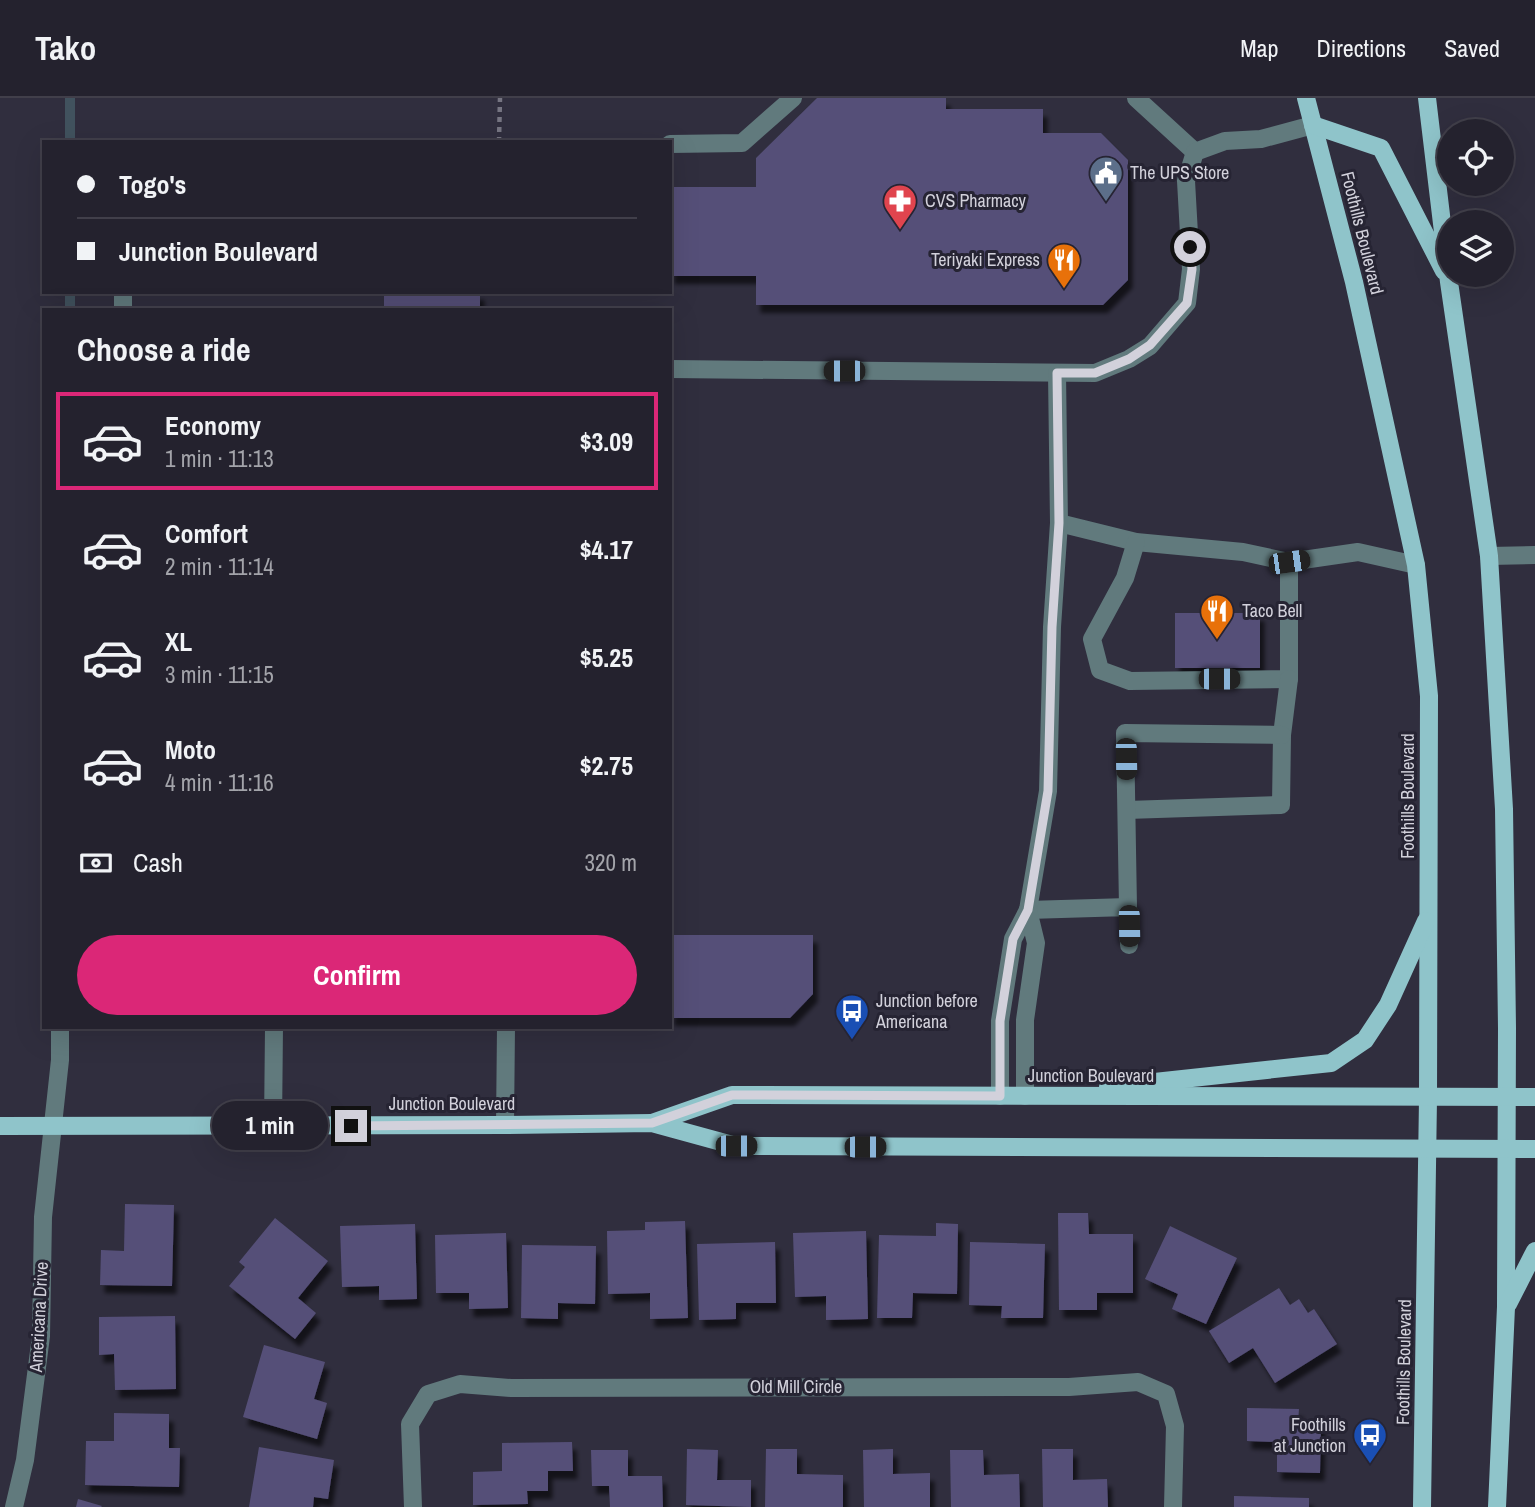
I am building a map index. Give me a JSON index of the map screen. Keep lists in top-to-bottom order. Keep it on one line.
{"streets":{"main road":["Foothills Boulevard","Junction Boulevard"],"street":["Americana Drive","Old Mill Circle"]},"crossings":[["Foothills Boulevard","Junction Boulevard"],["Junction Boulevard","Americana Drive"]],"places":{"public building":["The UPS Store"],"pharmacy":["CVS Pharmacy"],"restaurant":["Teriyaki Express","Taco Bell"],"bus stop":["Junction before Americana","Foothills at Junction"]},"page":{"header":"Tako","nav":["Map","Directions","Saved"],"banner":["Togo's","Junction Boulevard"],"heading":"Choose a ride","list":[{"name":"Economy","note":"1 min · 11:13","value":"$3.09"},{"name":"Comfort","note":"2 min · 11:14","value":"$4.17"},{"name":"XL","note":"3 min · 11:15","value":"$5.25"},{"name":"Moto","note":"4 min · 11:16","value":"$2.75"}],"pay":["Cash","320 m"],"buttons":"Confirm","bubble":"1 min"}}
